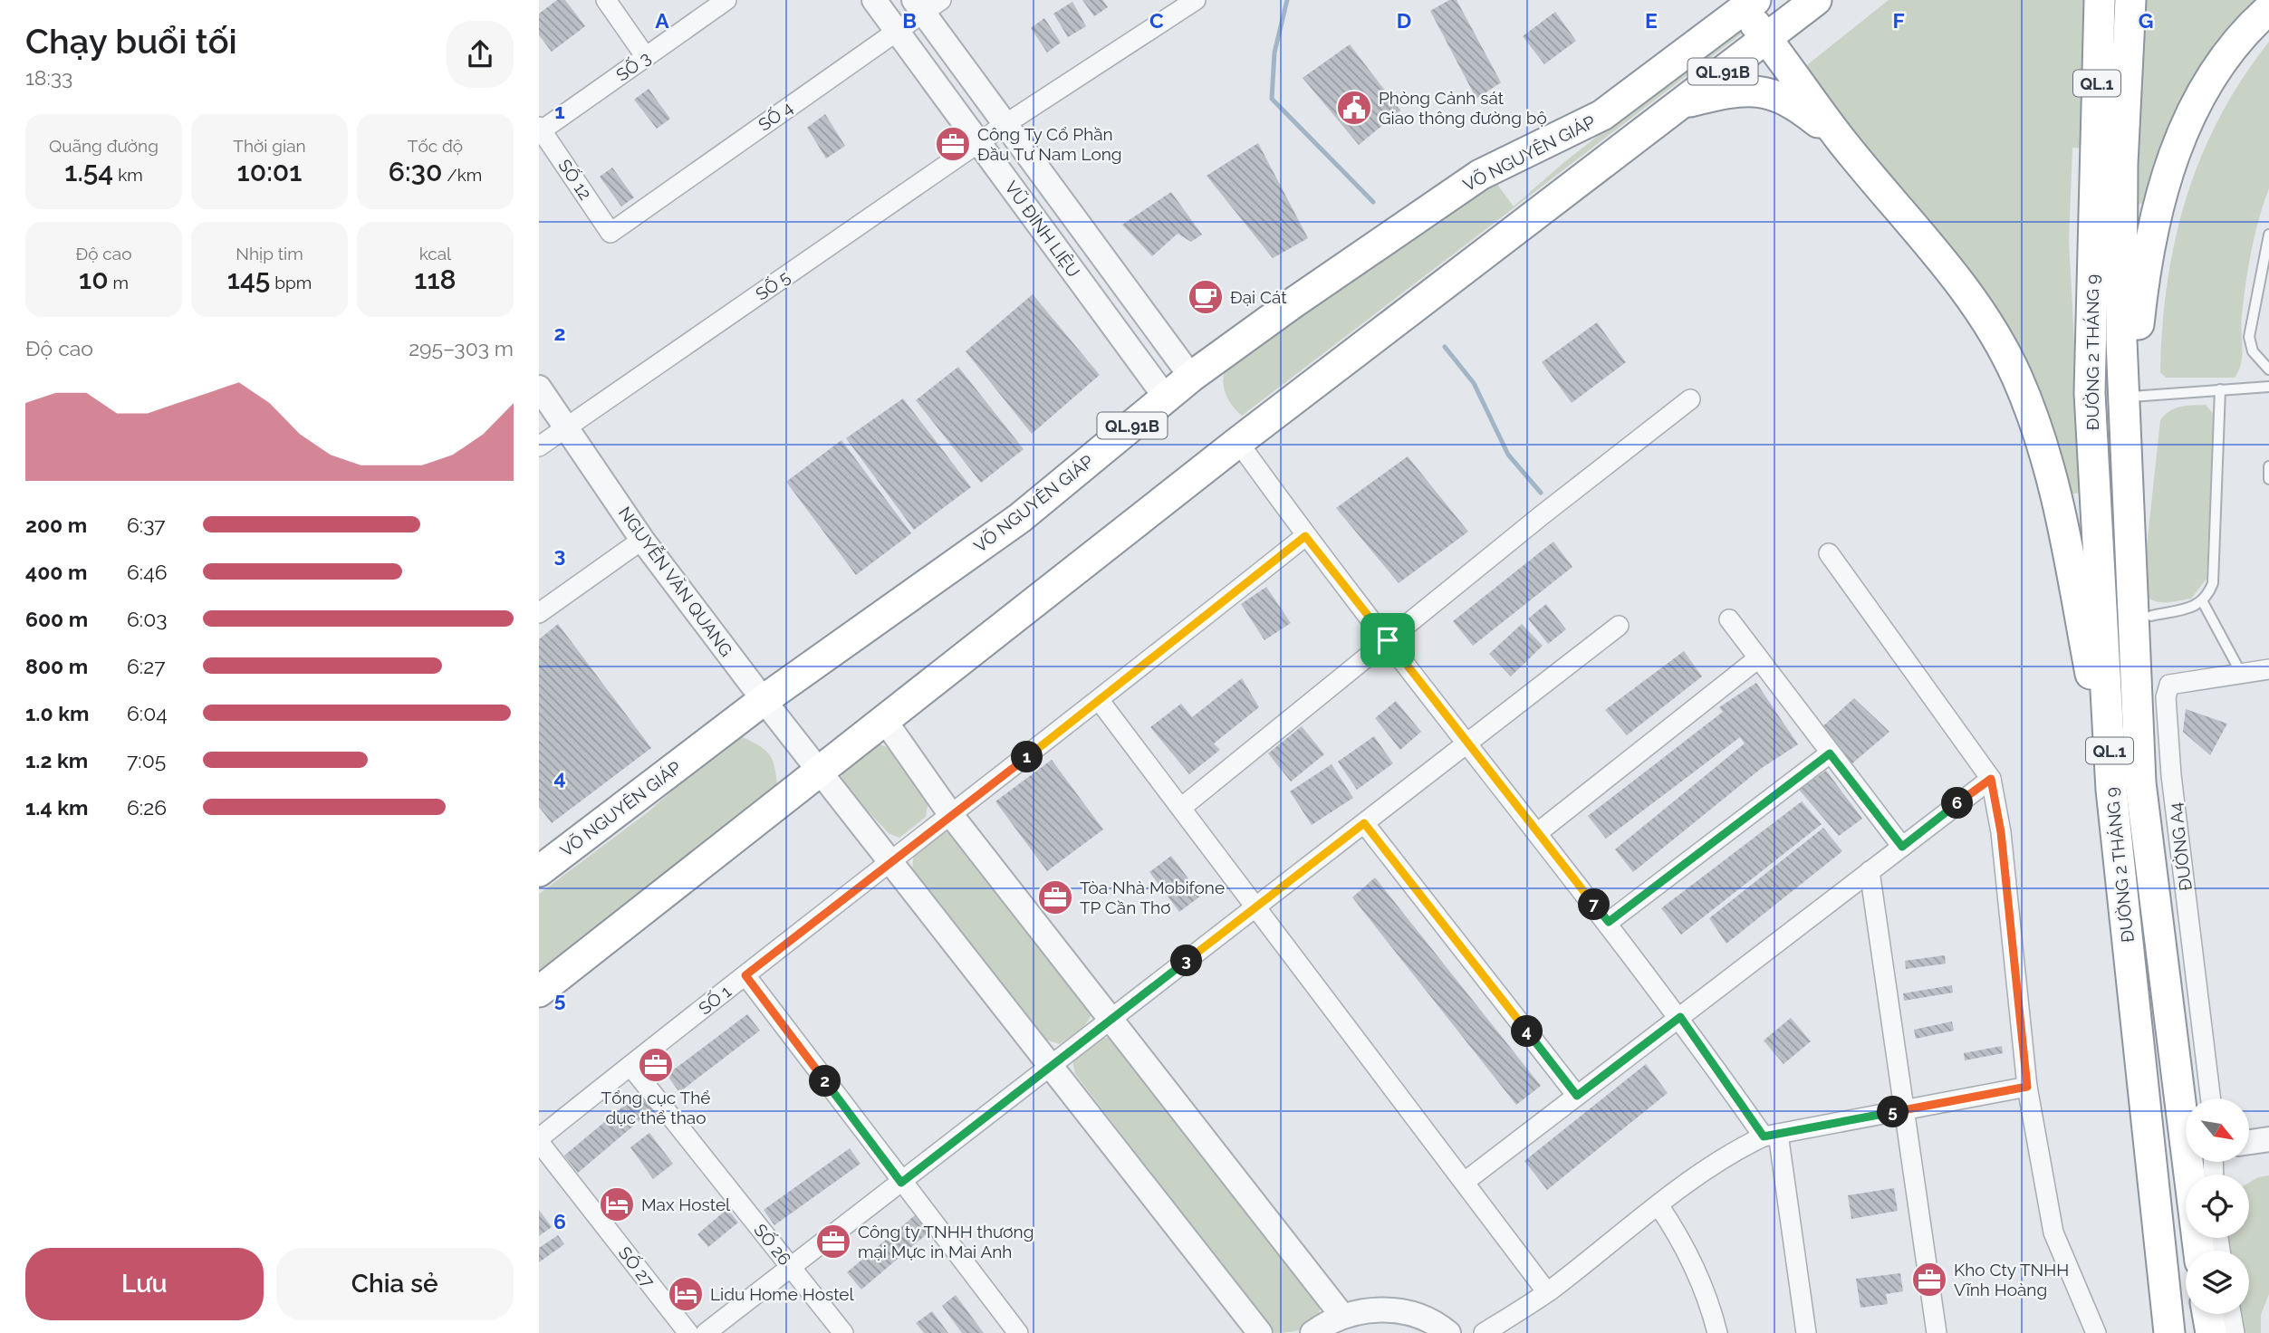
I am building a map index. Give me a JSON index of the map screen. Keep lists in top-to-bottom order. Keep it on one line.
{"streets":{"highway":["QL.91B","QL.1","VÕ NGUYÊN GIÁP","ĐƯỜNG 2 THÁNG 9"],"street":["SỐ 3","SỐ 4","SỐ 12","VŨ ĐÌNH LIỆU","SỐ 5","NGUYỄN VĂN QUANG","ĐƯỜNG A4","SỐ 1","SỐ 26","SỐ 27"]},"crossings":[["SỐ 3","SỐ 12"],["QL.91B","NGUYỄN VĂN QUANG"],["QL.1","ĐƯỜNG 2 THÁNG 9"],["SỐ 4","SỐ 12"],["SỐ 4","VŨ ĐÌNH LIỆU"],["VÕ NGUYÊN GIÁP","VŨ ĐÌNH LIỆU"],["VÕ NGUYÊN GIÁP","NGUYỄN VĂN QUANG"],["VŨ ĐÌNH LIỆU","SỐ 5"],["SỐ 5","NGUYỄN VĂN QUANG"],["NGUYỄN VĂN QUANG","SỐ 1"],["SỐ 1","SỐ 26"],["SỐ 1","SỐ 27"]],"places":{"public building":["Phòng Cảnh sát Giao thông đường bộ"],"office":["Công Ty Cổ Phần Đầu Tư Nam Long","Tòa Nhà Mobifone TP Cần Thơ","Tổng cục Thể dục thể thao","Công ty TNHH thương mại Mực in Mai Anh","Kho Cty TNHH Vĩnh Hoàng"],"cafe":["Đại Cát"],"hotel":["Max Hostel","Lidu Home Hostel"]},"north":"bottom right","page":{"heading":["Chạy buổi tối","18:33"],"stats":[["Quãng đường","1.54 km"],["Thời gian","10:01"],["Tốc độ","6:30 /km"],["Độ cao","10 m"],["Nhịp tim","145 bpm"],["kcal","118"]],"chart":["Độ cao","295–303 m"],"list":[{"name":"200 m","note":"6:37"},{"name":"400 m","note":"6:46"},{"name":"600 m","note":"6:03"},{"name":"800 m","note":"6:27"},{"name":"1.0 km","note":"6:04"},{"name":"1.2 km","note":"7:05"},{"name":"1.4 km","note":"6:26"}],"pins":["1","6","7","3","4","2","5"],"buttons":["Lưu","Chia sẻ"]},"grid":{"columns":["A","B","C","D","E","F","G"],"rows":["1","2","3","4","5","6"]}}
